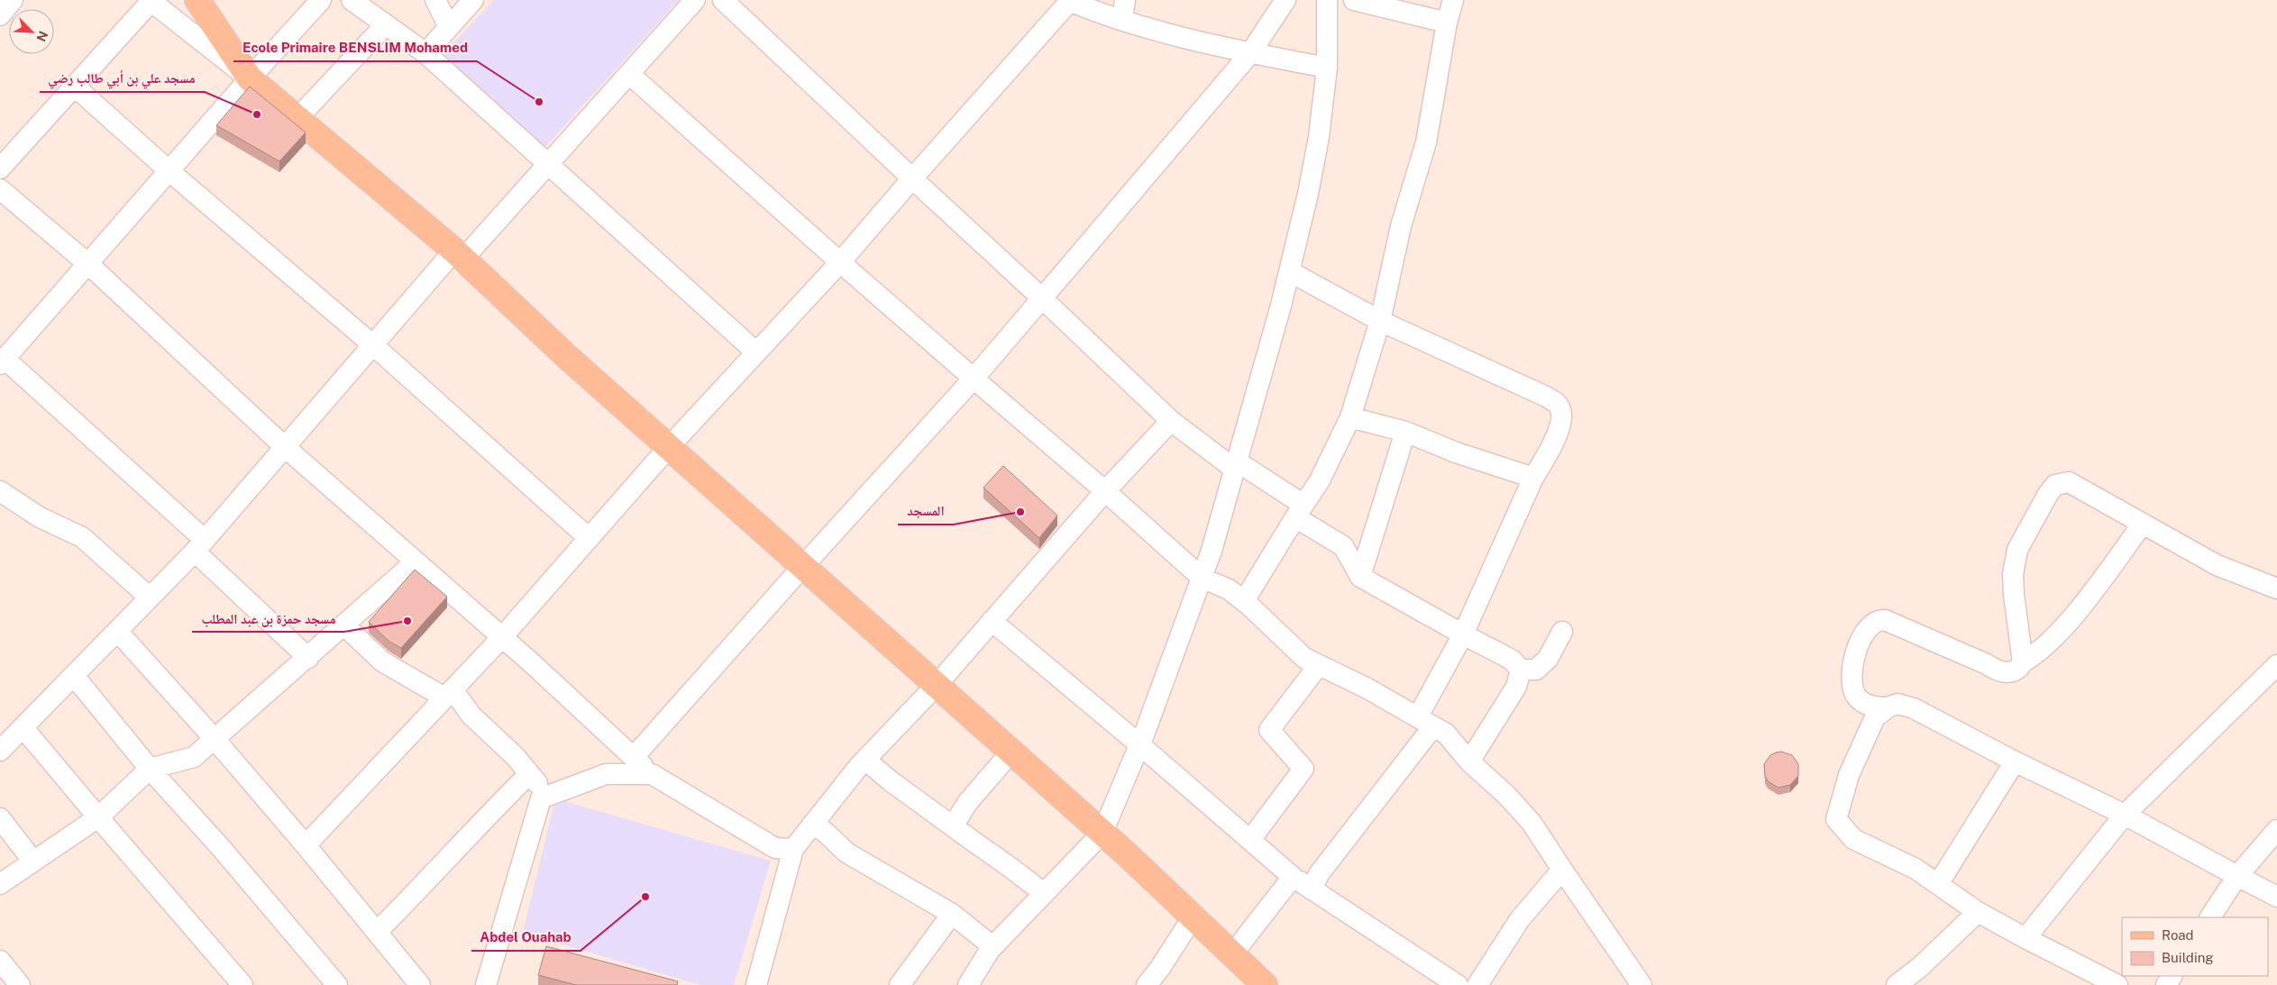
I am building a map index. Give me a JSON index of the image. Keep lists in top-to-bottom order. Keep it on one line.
{"places":["Ecole Primaire BENSLIM Mohamed","مسجد علي بن أبي طالب رضي","المسجد","مسجد حمزة بن عبد المطلب","Abdel Ouahab"],"legend":["Road","Building"],"north":"bottom right"}
